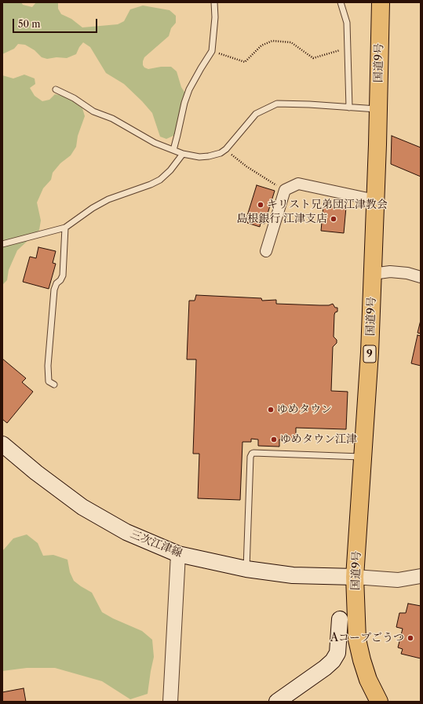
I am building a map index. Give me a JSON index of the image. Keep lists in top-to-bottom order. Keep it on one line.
{"streets":{"highway":["国道9号","9"],"main road":["三次江津線"]},"crossings":[["国道9号","三次江津線"]],"places":["キリスト兄弟団江津教会","島根銀行 江津支店","ゆめタウン","ゆめタウン江津","Aコープごうつ"],"scale_bar":"50 m"}
